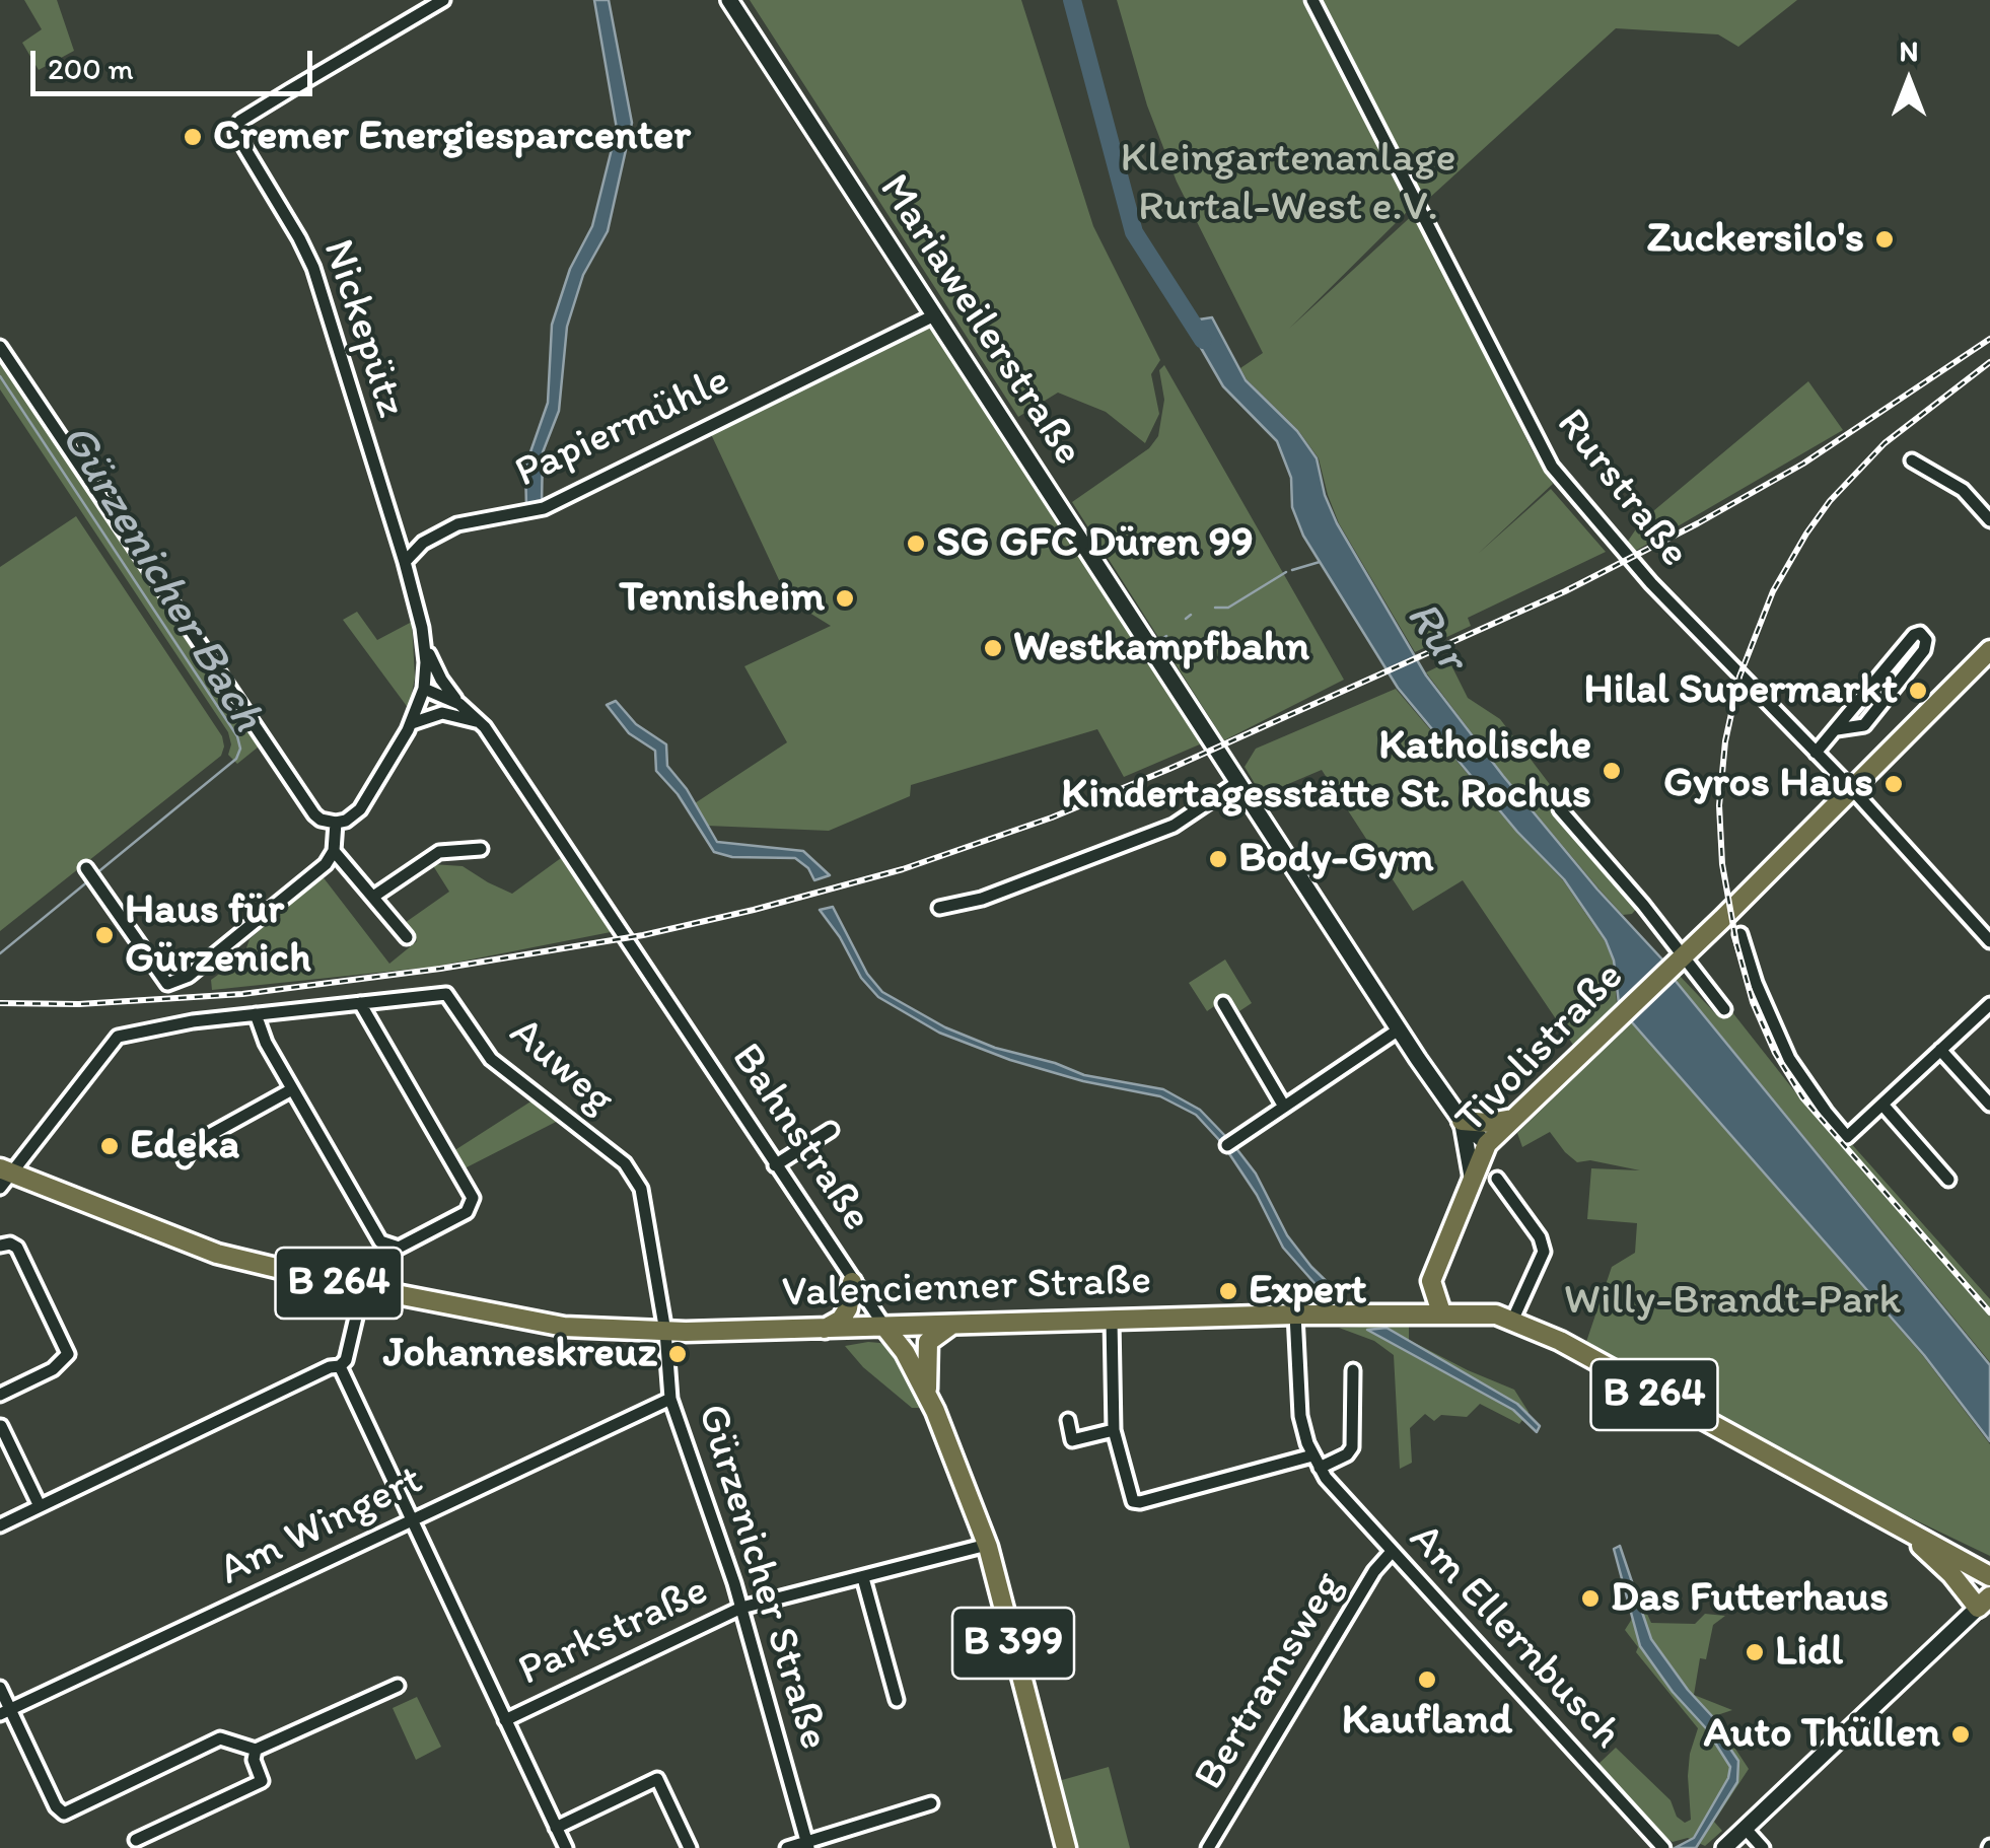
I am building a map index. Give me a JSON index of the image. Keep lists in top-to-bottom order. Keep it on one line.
{"streets":{"main road":["Mariaweilerstraße","Tivolistraße","Bahnstraße","B 264","Valencienner Straße","B 399"],"street":["Nickepütz","Papiermühle","Rurstraße","Auweg","Am Wingert","Gürzenicher Straße","Parkstraße","Am Ellernbusch","Bertramsweg"]},"crossings":[["Mariaweilerstraße","Papiermühle"],["Mariaweilerstraße","Tivolistraße"],["Nickepütz","Papiermühle"],["Rurstraße","Tivolistraße"],["Tivolistraße","Valencienner Straße"],["Auweg","Valencienner Straße"],["Auweg","Gürzenicher Straße"],["Bahnstraße","Valencienner Straße"],["Bahnstraße","Parkstraße"],["Valencienner Straße","Gürzenicher Straße"],["Valencienner Straße","Am Ellernbusch"],["Am Wingert","Gürzenicher Straße"],["Gürzenicher Straße","Parkstraße"],["Am Ellernbusch","Bertramsweg"]],"water":["Gürzenicher Bach","Rur"],"parks":["Kleingartenanlage Rurtal-West e.V.","Willy-Brandt-Park"],"places":["Cremer Energiesparcenter","Zuckersilo's","SG GFC Düren 99","Tennisheim","Westkampfbahn","Hilal Supermarkt","Katholische Kindertagesstätte St. Rochus","Gyros Haus","Body-Gym","Haus für Gürzenich","Edeka","Expert","Johanneskreuz","Das Futterhaus","Lidl","Kaufland","Auto Thüllen"],"scale_bar":"200 m","north":"top"}
